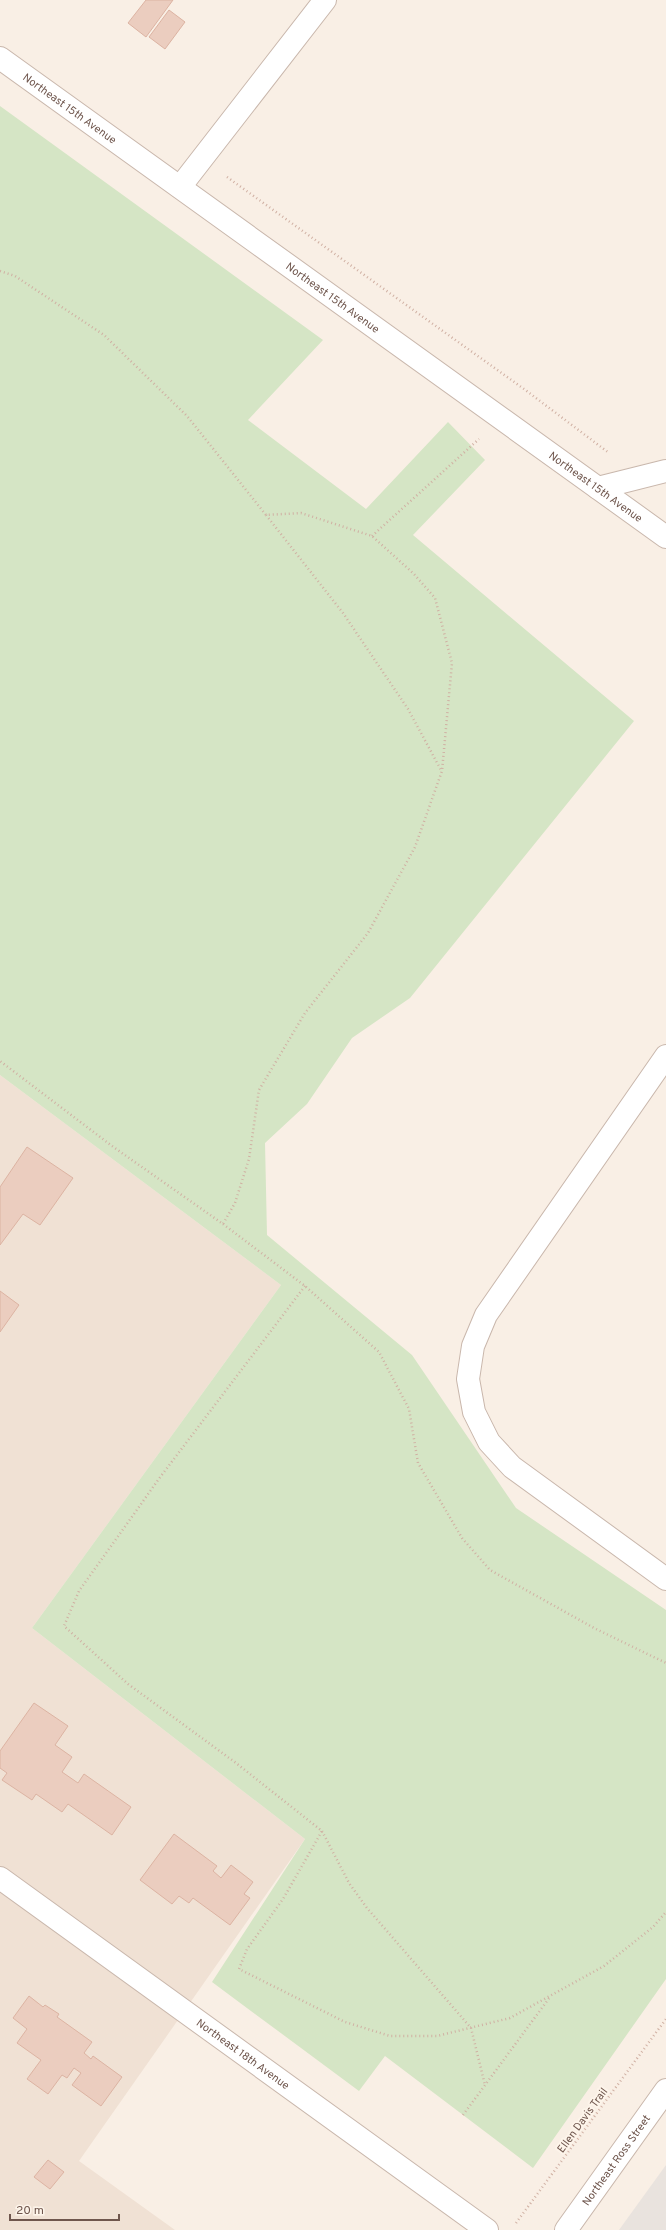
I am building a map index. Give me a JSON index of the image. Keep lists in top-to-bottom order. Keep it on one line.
{"streets":{"street":["Northeast 15th Avenue","Northeast 18th Avenue","Northeast Ross Street"],"path":["Ellen Davis Trail"]},"scale_bar":"20 m"}
